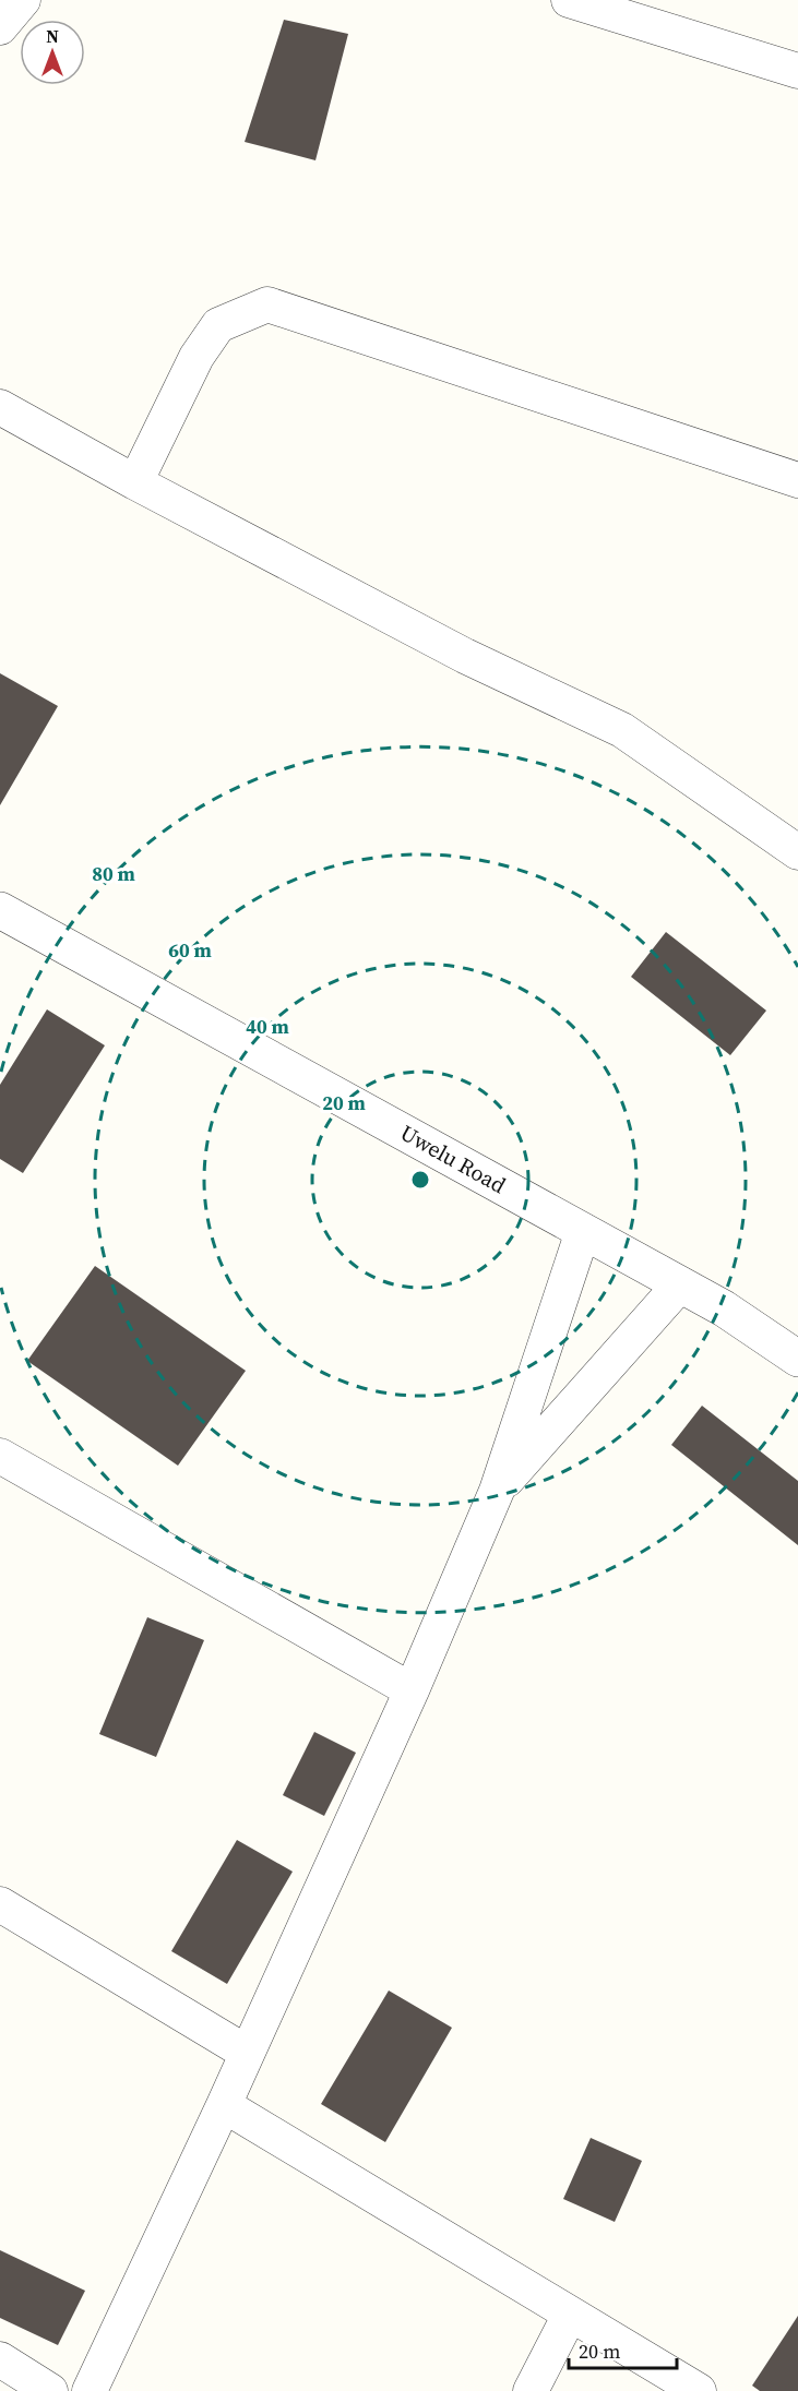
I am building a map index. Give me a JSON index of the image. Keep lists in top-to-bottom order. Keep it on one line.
{"streets":{"street":["Uwelu Road"]},"scale_bar":"20 m","north":"top","rings":["80 m","60 m","40 m","20 m"]}
